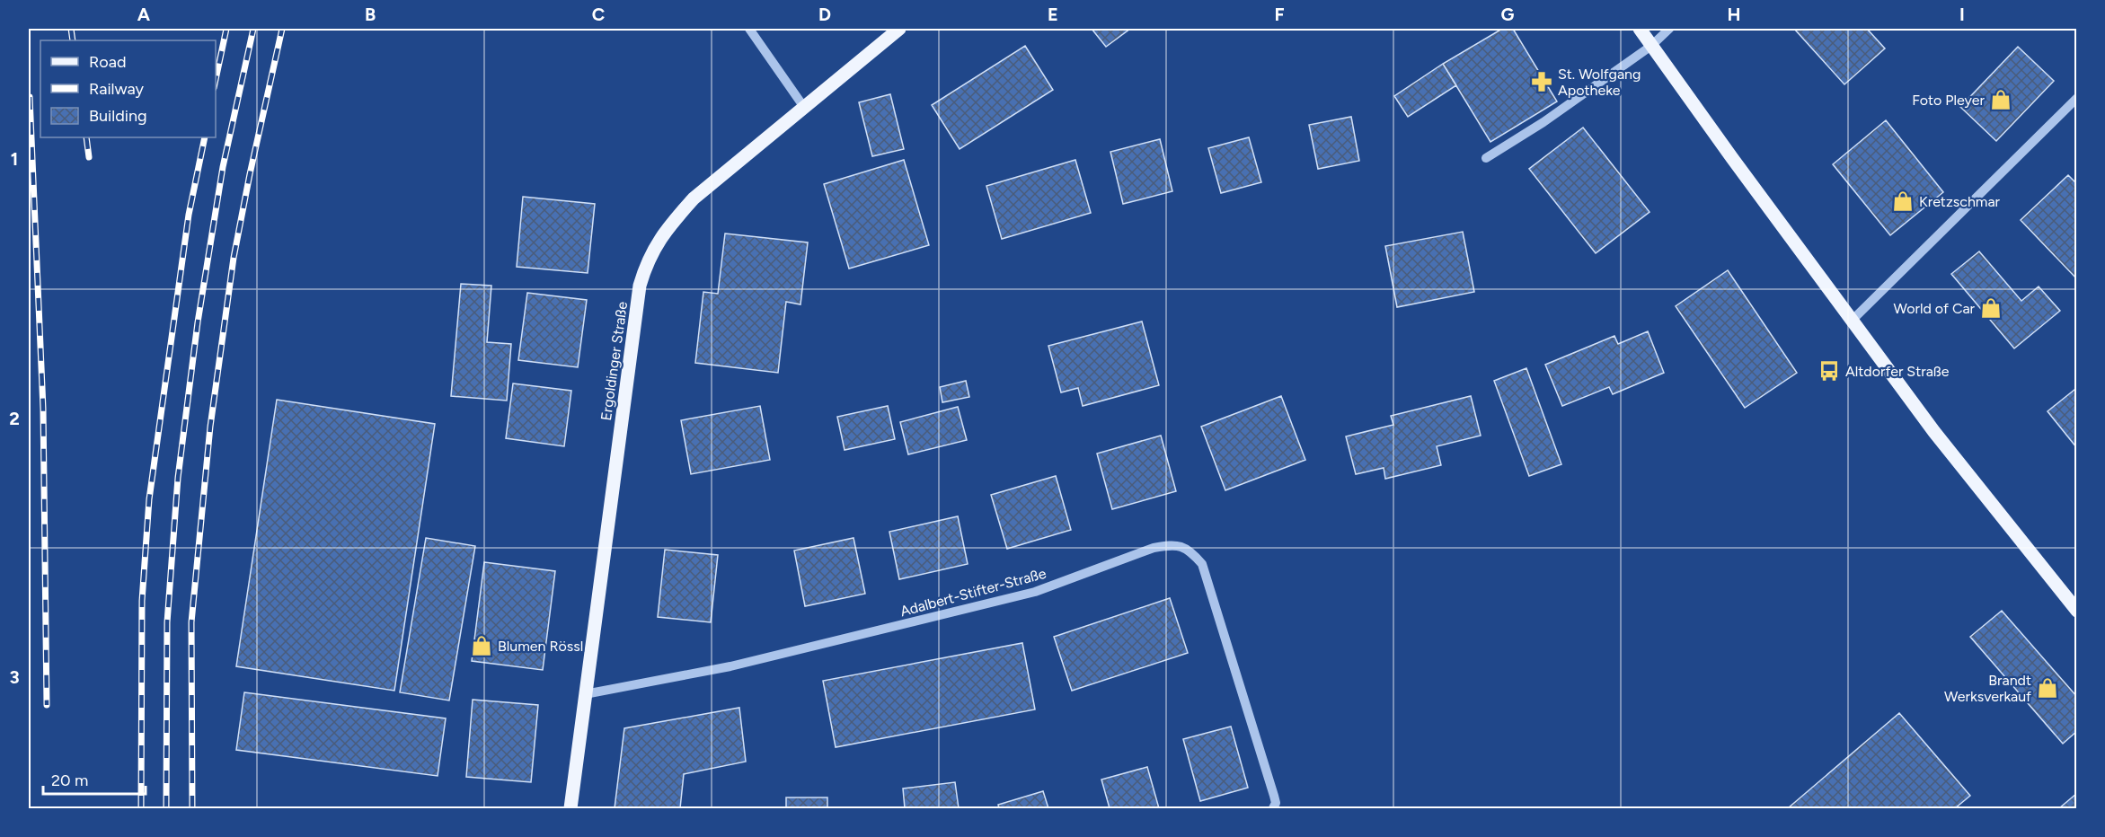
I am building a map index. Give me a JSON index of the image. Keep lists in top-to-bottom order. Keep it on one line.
{"streets":{"main road":["Ergoldinger Straße"],"street":["Adalbert-Stifter-Straße"]},"crossings":[["Ergoldinger Straße","Adalbert-Stifter-Straße"]],"places":{"pharmacy":["St. Wolfgang Apotheke"],"shop":["Foto Pleyer","Kretzschmar","World of Car","Blumen Rössl","Brandt Werksverkauf"],"bus stop":["Altdorfer Straße"]},"legend":["Road","Railway","Building"],"scale_bar":"20 m","grid":{"columns":["A","B","C","D","E","F","G","H","I"],"rows":["1","2","3"]}}
